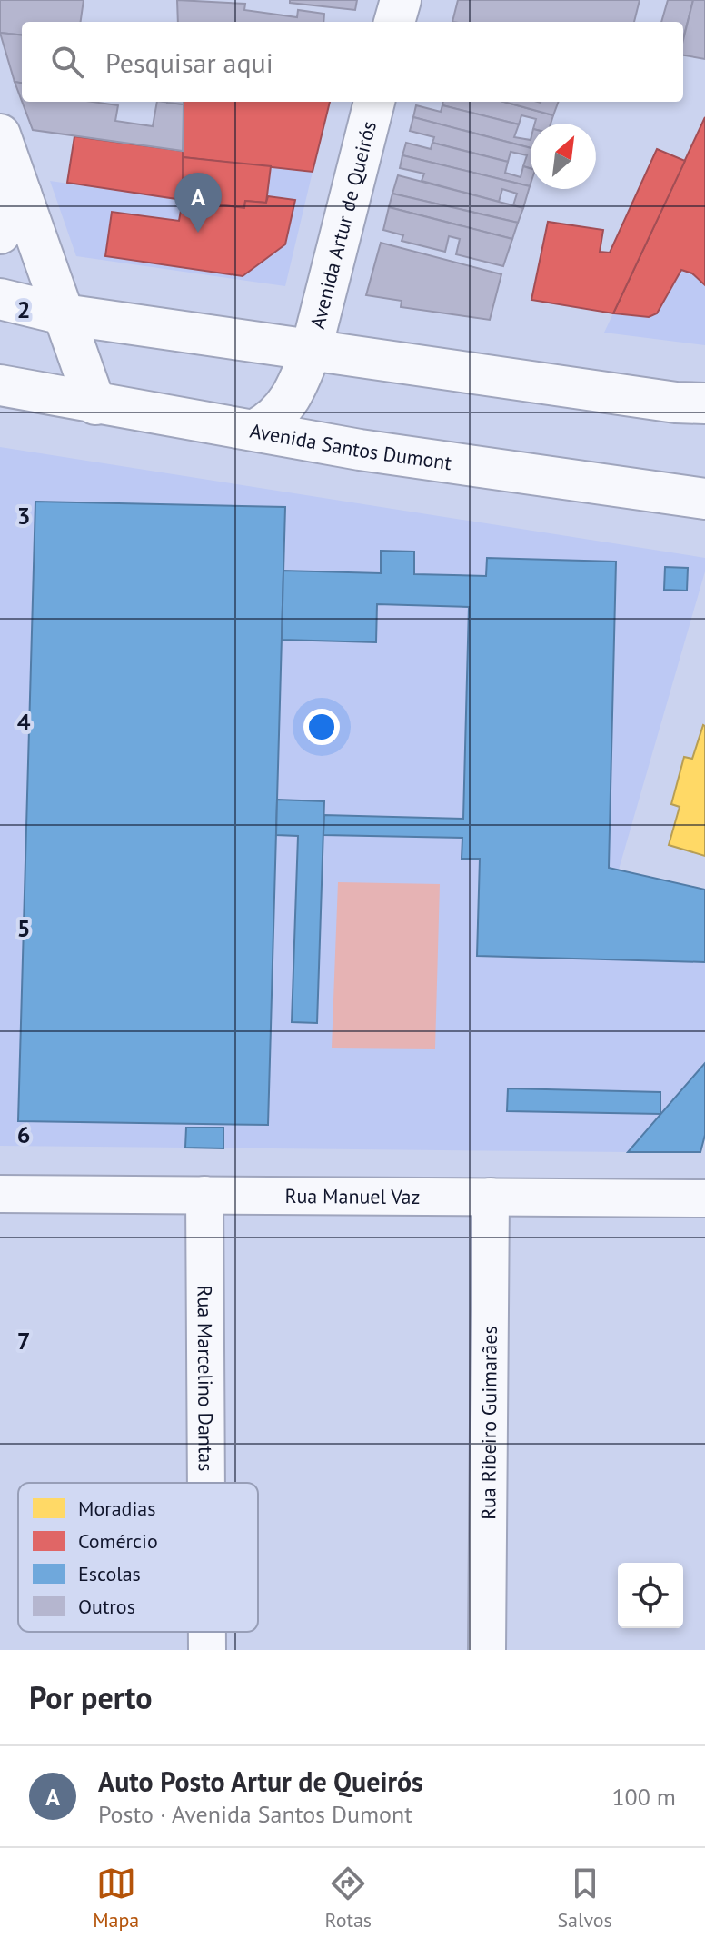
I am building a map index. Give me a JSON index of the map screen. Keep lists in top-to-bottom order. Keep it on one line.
{"streets":{"main road":["Avenida Artur de Queirós","Avenida Santos Dumont"],"street":["Rua Manuel Vaz","Rua Marcelino Dantas","Rua Ribeiro Guimarães"]},"crossings":[["Avenida Artur de Queirós","Avenida Santos Dumont"],["Rua Manuel Vaz","Rua Marcelino Dantas"],["Rua Manuel Vaz","Rua Ribeiro Guimarães"]],"legend":["Moradias","Comércio","Escolas","Outros"],"north":"top right","page":{"search":"Pesquisar aqui","pins":"A","heading":"Por perto","list":[{"mark":"A","name":"Auto Posto Artur de Queirós","note":"Posto · Avenida Santos Dumont","value":"100 m"}],"nav":["Mapa","Rotas","Salvos"]},"grid":{"rows":["2","3","4","5","6","7"]}}
